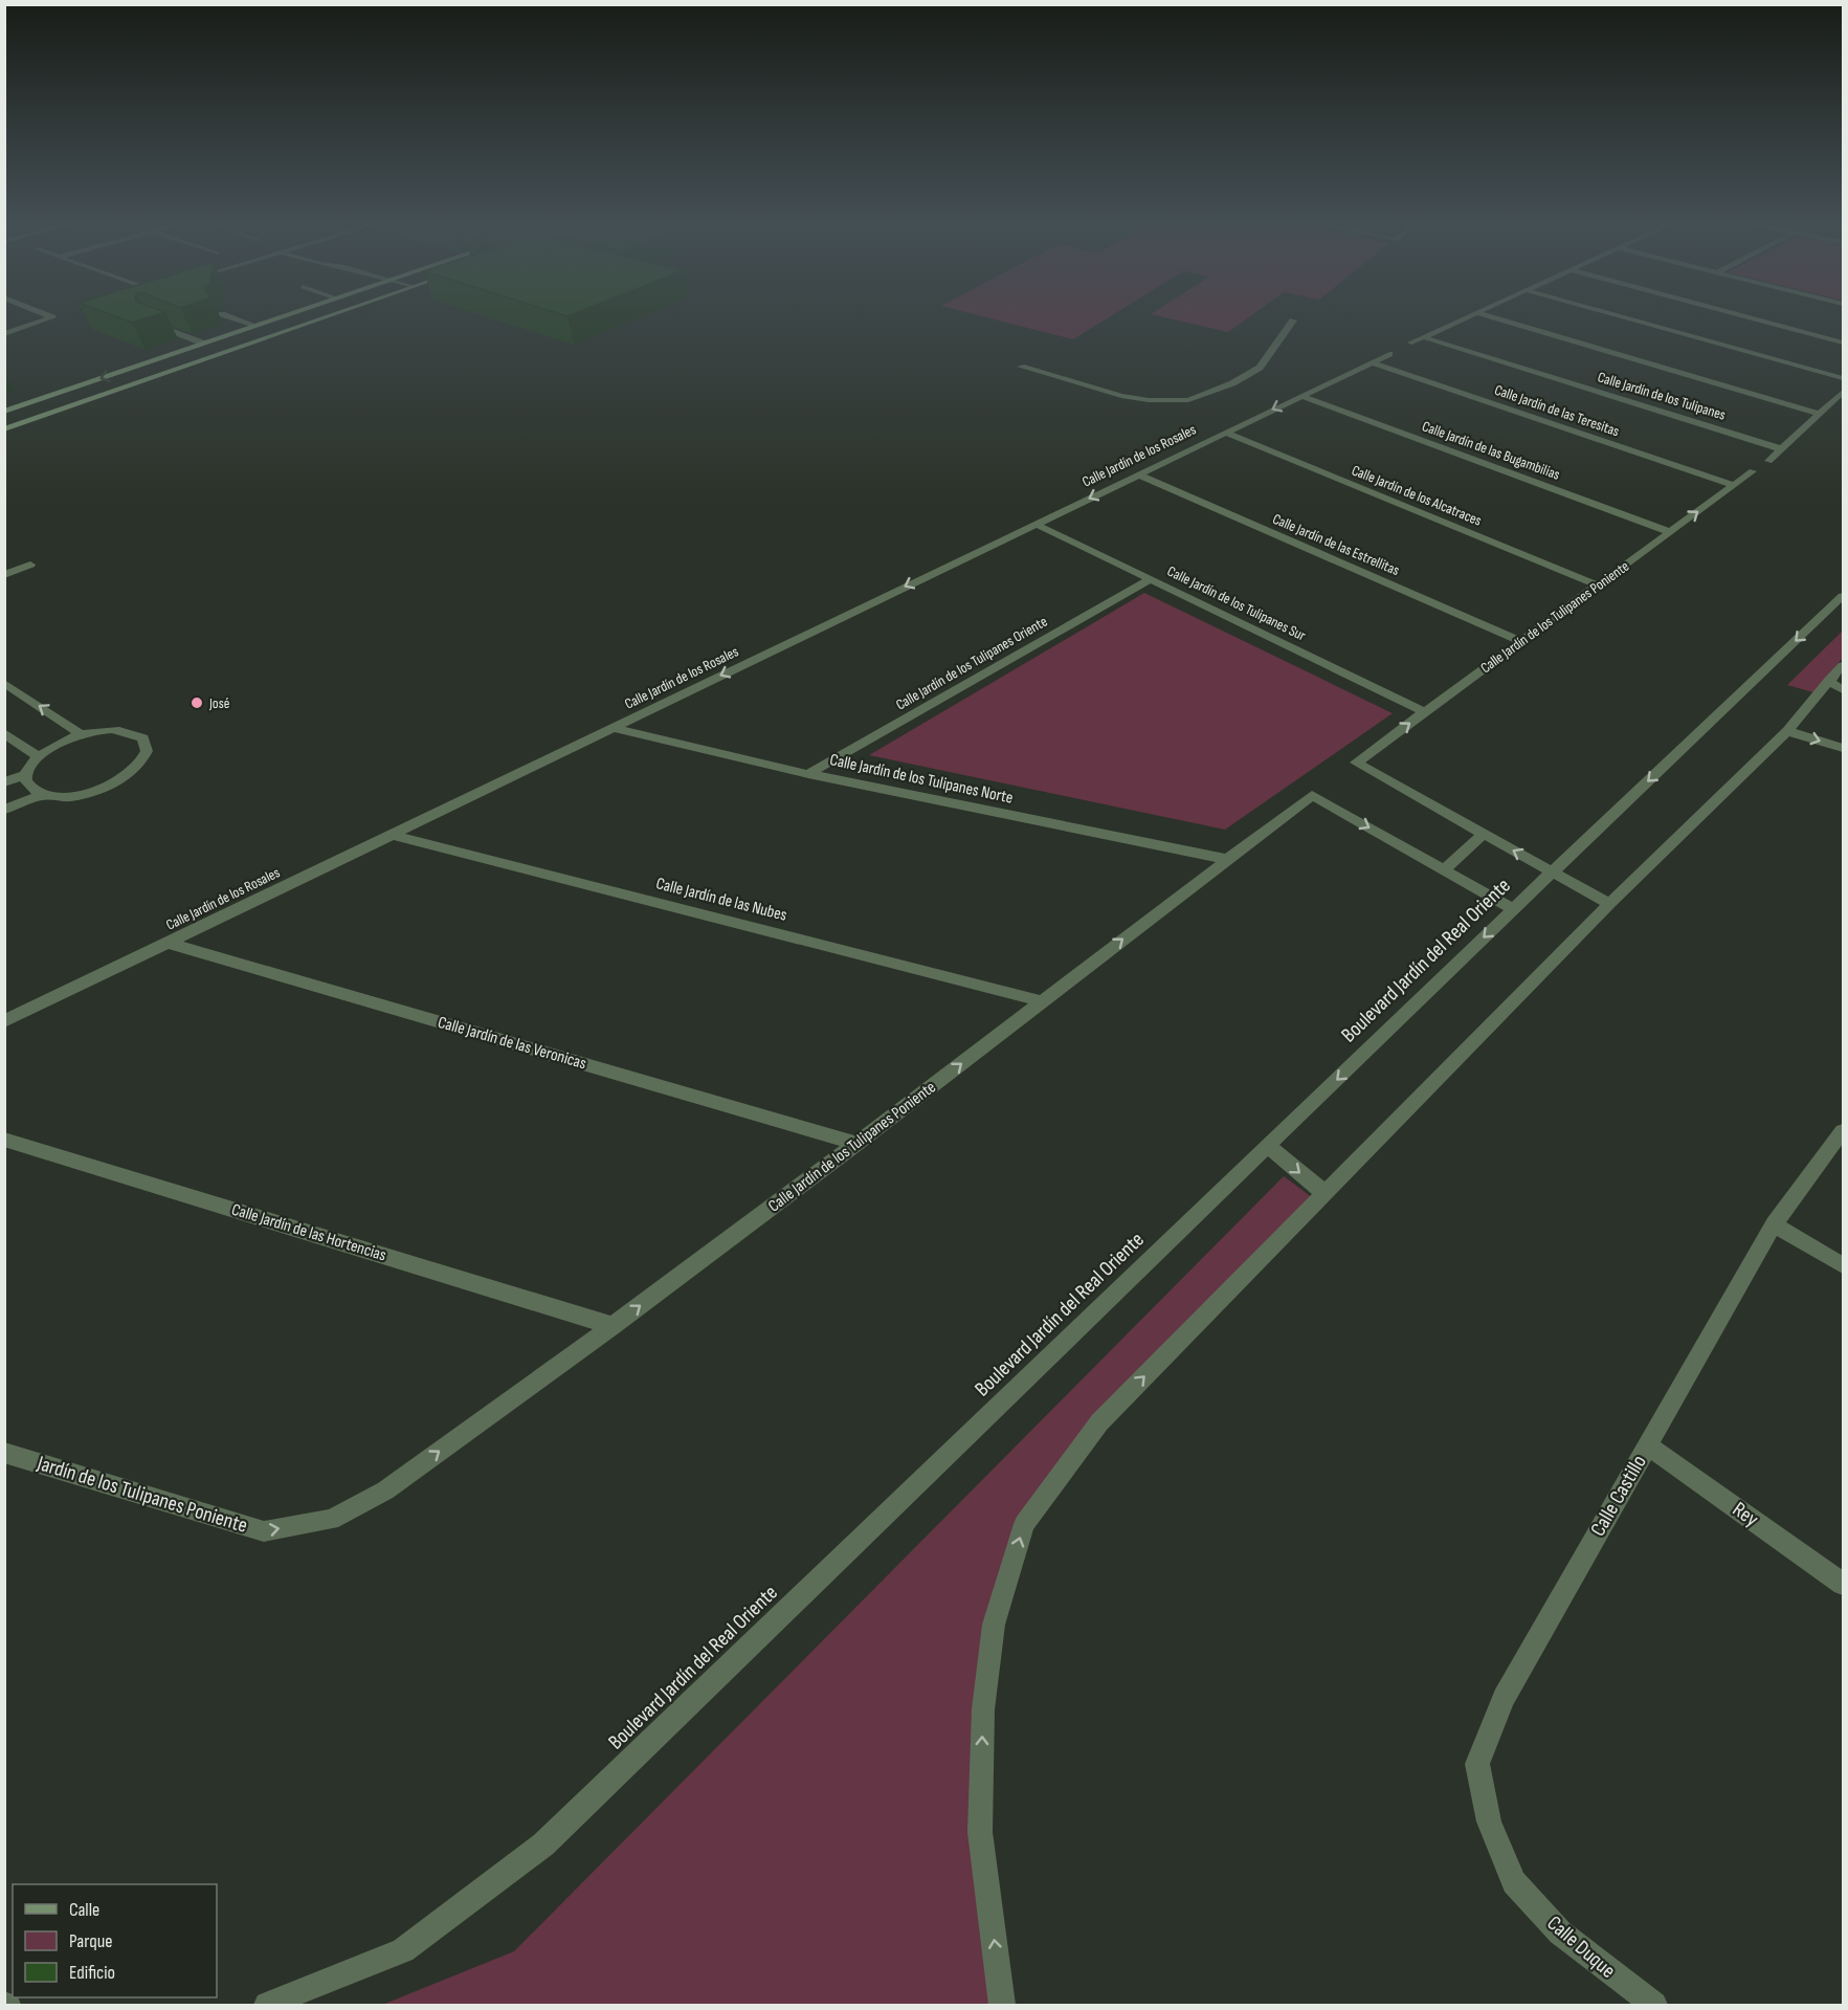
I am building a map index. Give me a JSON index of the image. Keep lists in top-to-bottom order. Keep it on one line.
{"streets":{"street":["Calle Jardín de los Tulipanes","Calle Jardín de las Teresitas","Calle Jardín de las Bugambilias","Calle Jardín de los Rosales","Calle Jardín de los Alcatraces","Calle Jardín de las Estrellitas","Calle Jardín de los Tulipanes Sur","Calle Jardín de los Tulipanes Poniente","Calle Jardín de los Tulipanes Oriente","Calle Jardín de los Tulipanes Norte","Calle Jardín de las Nubes","Boulevard Jardín del Real Oriente","Calle Jardín de las Veronicas","Calle Jardín de las Hortencias","Jardín de los Tulipanes Poniente","Calle Castillo","Rey","Calle Duque"]},"crossings":[["Calle Jardín de las Teresitas","Calle Jardín de los Rosales"],["Calle Jardín de las Teresitas","Calle Jardín de los Tulipanes Poniente"],["Calle Jardín de las Bugambilias","Calle Jardín de los Rosales"],["Calle Jardín de las Bugambilias","Calle Jardín de los Tulipanes Poniente"],["Calle Jardín de los Rosales","Calle Jardín de los Alcatraces"],["Calle Jardín de los Rosales","Calle Jardín de las Estrellitas"],["Calle Jardín de los Rosales","Calle Jardín de los Tulipanes Sur"],["Calle Jardín de los Rosales","Calle Jardín de los Tulipanes Norte"],["Calle Jardín de los Rosales","Calle Jardín de las Nubes"],["Calle Jardín de los Rosales","Calle Jardín de las Veronicas"],["Calle Jardín de los Alcatraces","Calle Jardín de los Tulipanes Poniente"],["Calle Jardín de las Estrellitas","Calle Jardín de los Tulipanes Poniente"],["Calle Jardín de los Tulipanes Sur","Calle Jardín de los Tulipanes Poniente"],["Calle Jardín de los Tulipanes Sur","Calle Jardín de los Tulipanes Oriente"],["Calle Jardín de los Tulipanes Poniente","Calle Jardín de los Tulipanes Norte"],["Calle Jardín de los Tulipanes Poniente","Calle Jardín de las Nubes"],["Calle Jardín de los Tulipanes Poniente","Calle Jardín de las Veronicas"],["Calle Jardín de los Tulipanes Poniente","Calle Jardín de las Hortencias"],["Calle Jardín de los Tulipanes Poniente","Jardín de los Tulipanes Poniente"],["Calle Jardín de los Tulipanes Oriente","Calle Jardín de los Tulipanes Norte"],["Calle Castillo","Rey"],["Calle Castillo","Calle Duque"]],"one_way":["Calle Jardín de los Rosales","Calle Jardín de los Tulipanes Poniente","Jardín de los Tulipanes Poniente"],"places":["José"],"legend":["Calle","Parque","Edificio"]}
